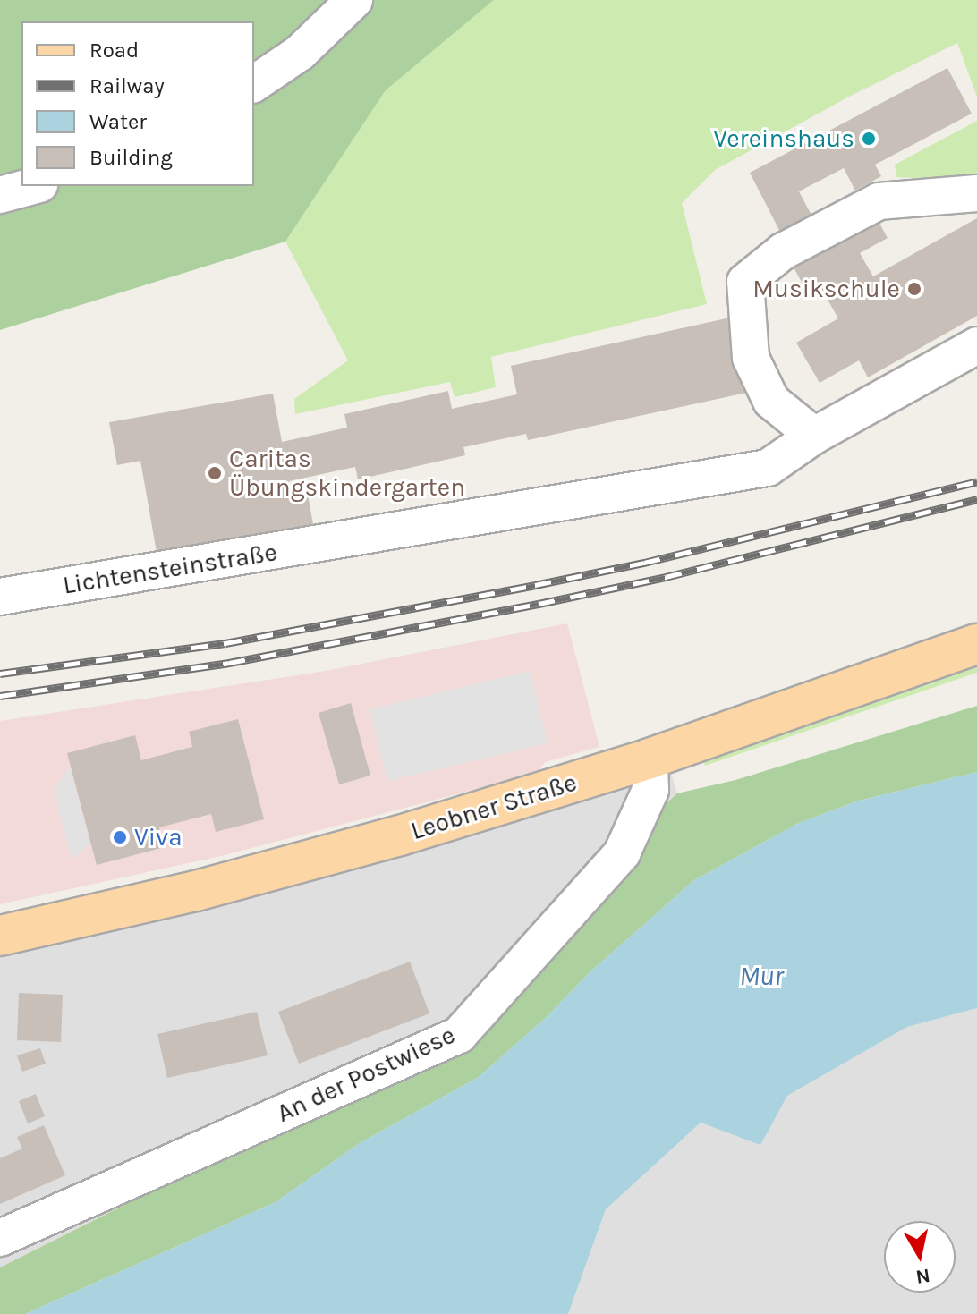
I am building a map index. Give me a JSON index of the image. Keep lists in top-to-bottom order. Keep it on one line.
{"streets":{"main road":["Leobner Straße"],"street":["Lichtensteinstraße","An der Postwiese"]},"crossings":[["Leobner Straße","An der Postwiese"]],"water":["Mur"],"places":["Vereinshaus","Musikschule","Caritas Übungskindergarten","Viva"],"legend":["Road","Railway","Water","Building"],"north":"bottom"}
